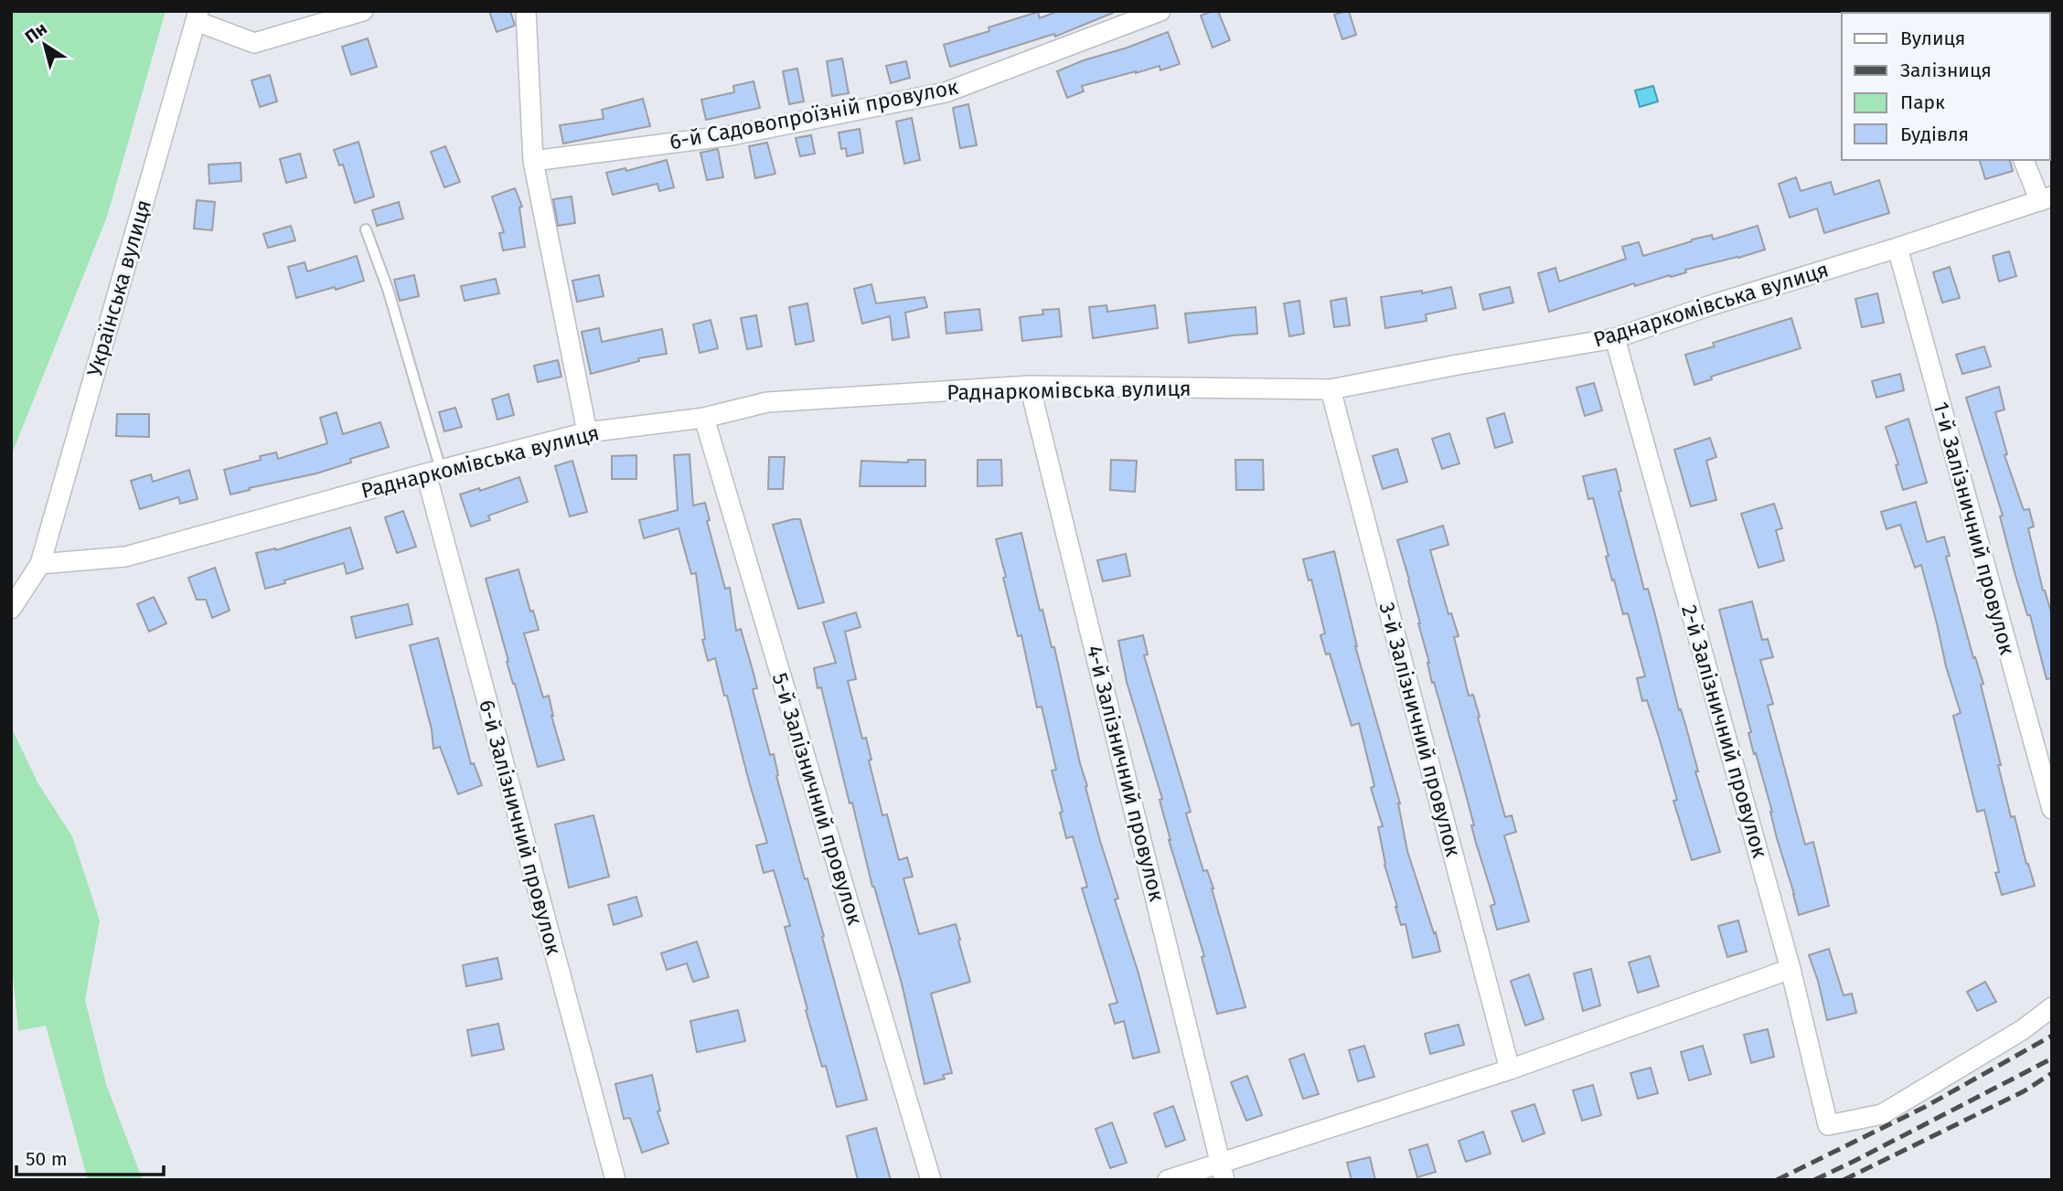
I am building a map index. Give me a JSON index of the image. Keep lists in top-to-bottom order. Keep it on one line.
{"streets":{"street":["6-й Садовопроїзній провулок","Українська вулиця","Раднаркомівська вулиця","1-й Залізничний провулок","3-й Залізничний провулок","2-й Залізничний провулок","4-й Залізничний провулок","5-й Залізничний провулок","6-й Залізничний провулок"]},"crossings":[["Українська вулиця","Раднаркомівська вулиця"],["Раднаркомівська вулиця","1-й Залізничний провулок"],["Раднаркомівська вулиця","3-й Залізничний провулок"],["Раднаркомівська вулиця","2-й Залізничний провулок"],["Раднаркомівська вулиця","4-й Залізничний провулок"],["Раднаркомівська вулиця","5-й Залізничний провулок"],["Раднаркомівська вулиця","6-й Залізничний провулок"]],"legend":["Вулиця","Залізниця","Парк","Будівля"],"scale_bar":"50 m","north":"top left"}
